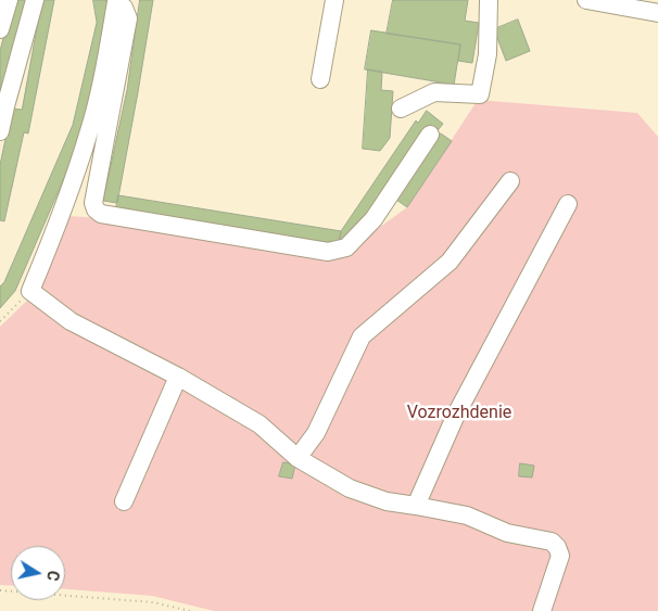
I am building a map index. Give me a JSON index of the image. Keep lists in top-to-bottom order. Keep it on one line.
{"parks":["Vozrozhdenie"],"north":"right"}
